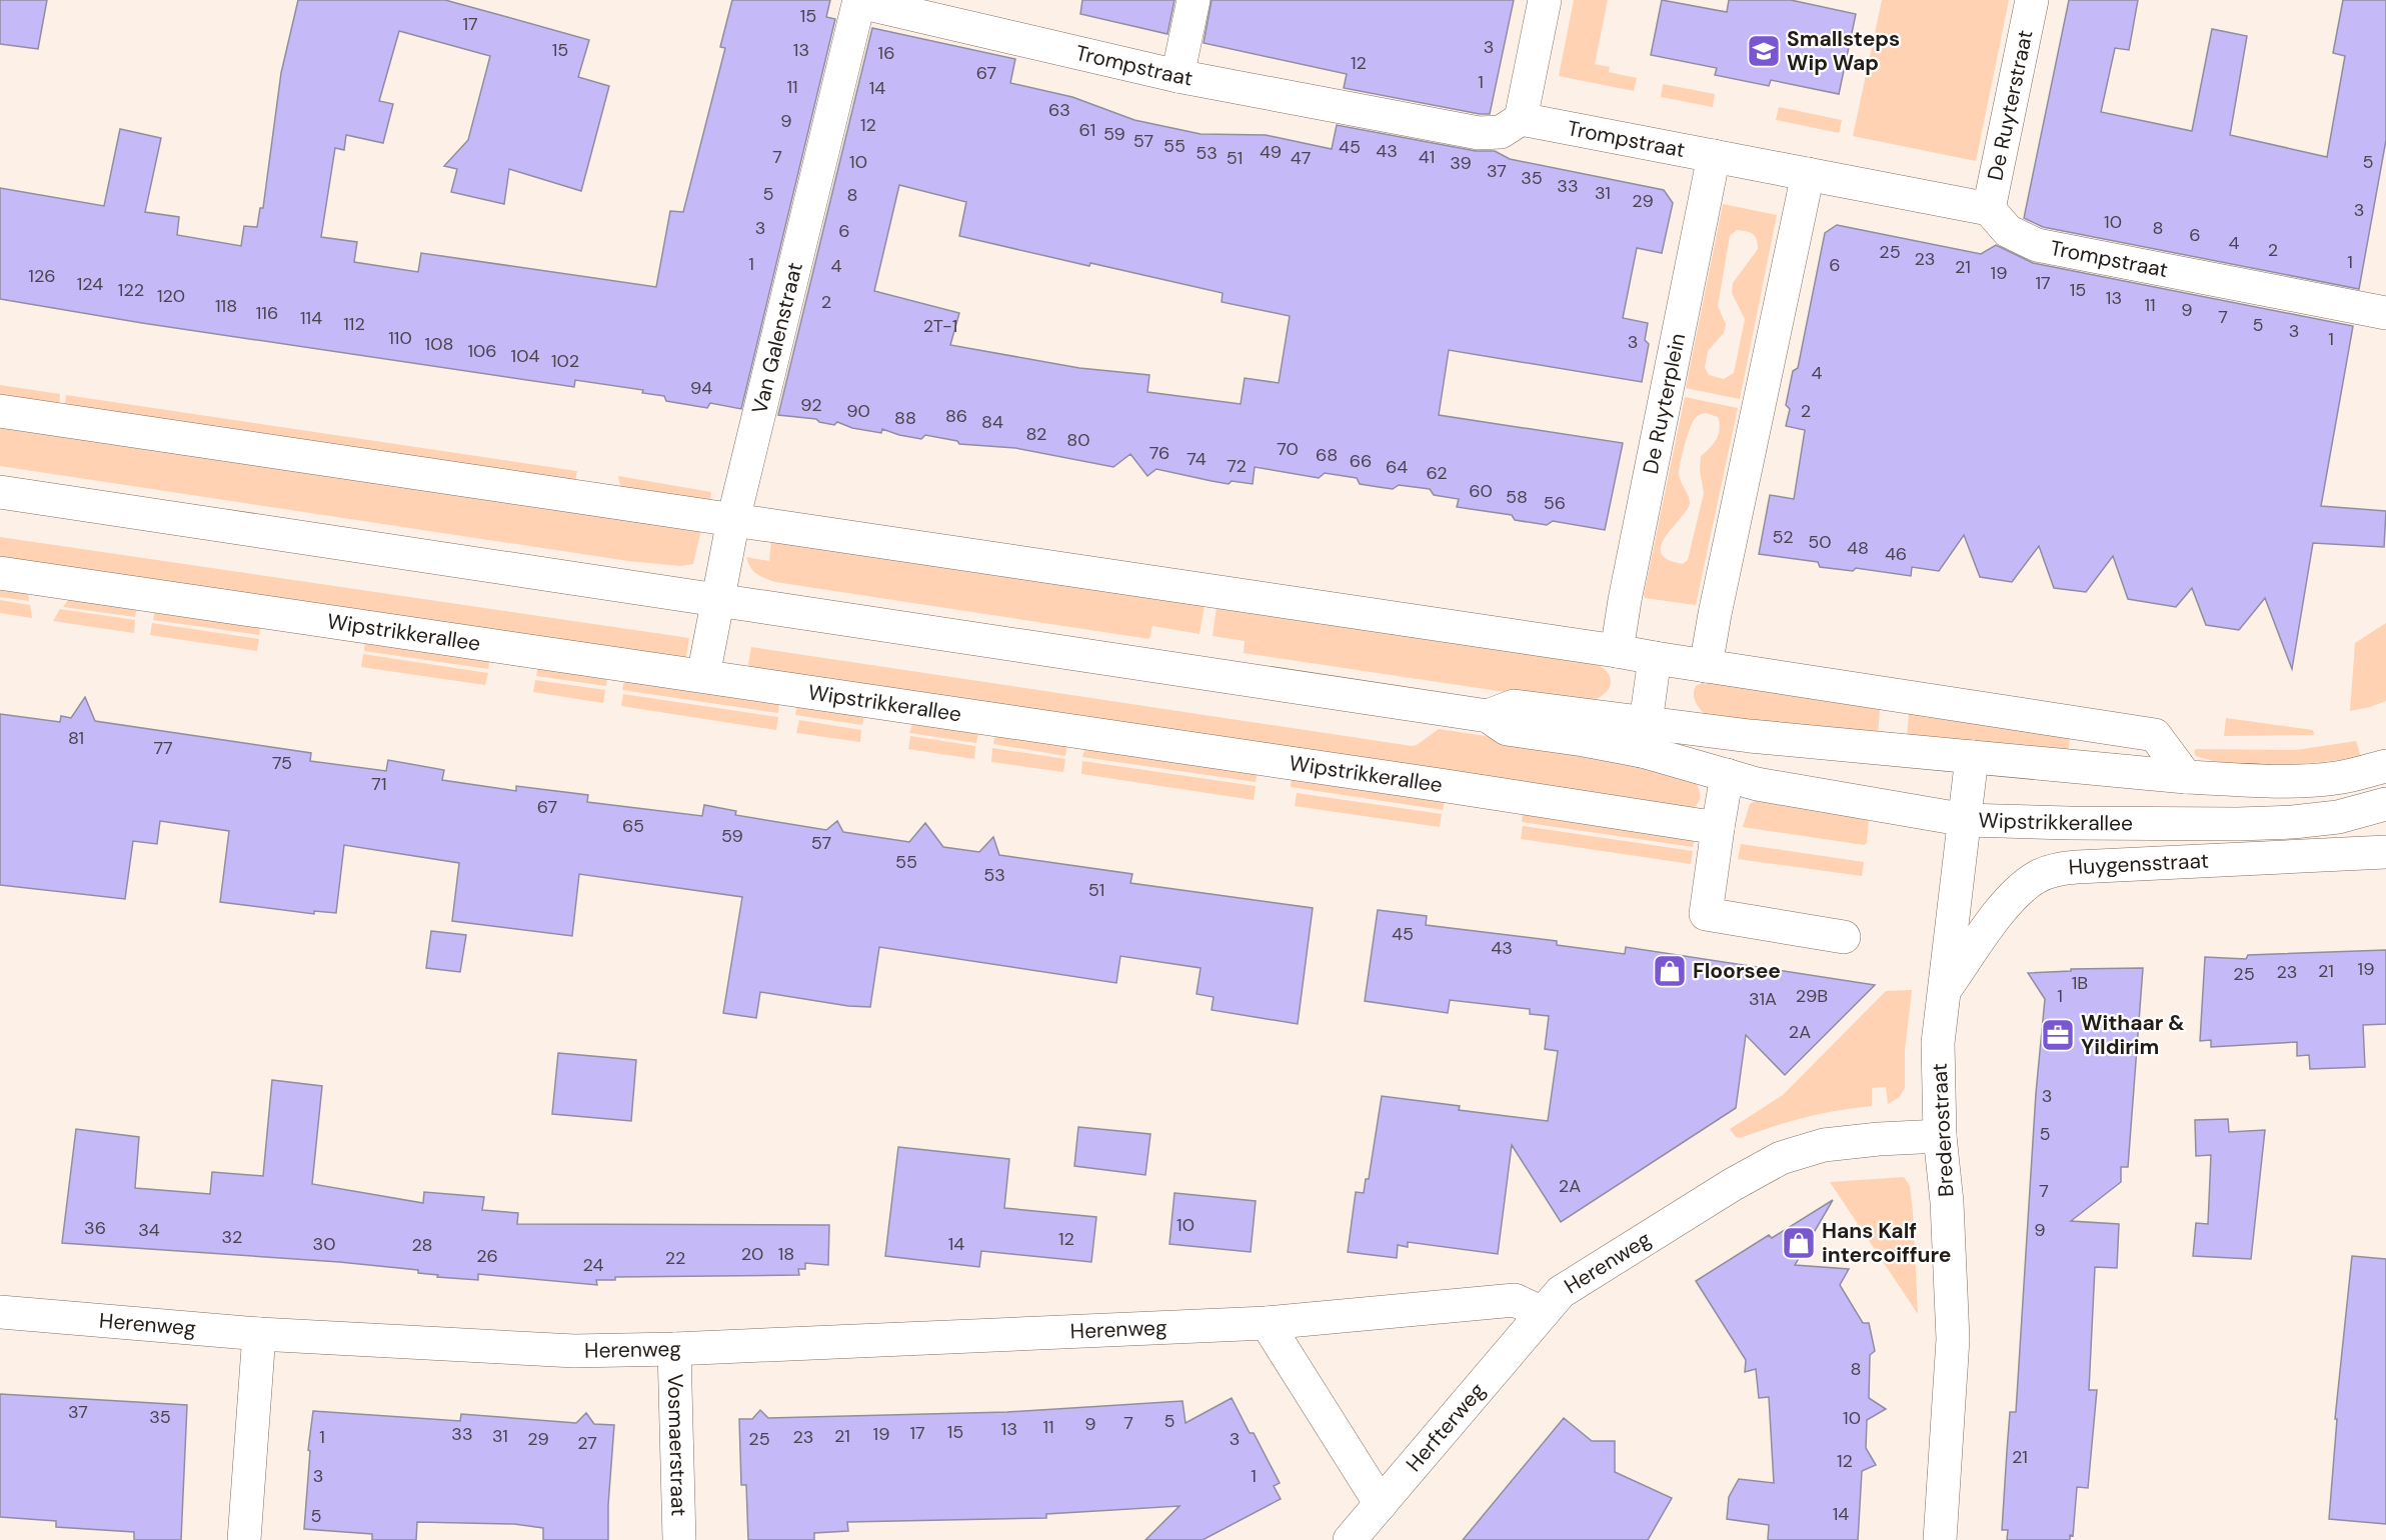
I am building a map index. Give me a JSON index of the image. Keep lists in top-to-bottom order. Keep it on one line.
{"streets":{"street":["Trompstraat","De Ruyterstraat","Van Galenstraat","De Ruyterplein","Wipstrikkerallee","Huygensstraat","Brederostraat","Herenweg","Herfterweg","Vosmaerstraat"]},"crossings":[["Trompstraat","De Ruyterstraat"],["Trompstraat","Van Galenstraat"],["Trompstraat","De Ruyterplein"],["Van Galenstraat","Wipstrikkerallee"],["Wipstrikkerallee","Brederostraat"],["Huygensstraat","Brederostraat"],["Brederostraat","Herenweg"],["Herenweg","Herfterweg"],["Herenweg","Vosmaerstraat"]],"places":{"school or university":["Smallsteps Wip Wap"],"shop":["Floorsee","Hans Kalf intercoiffure"],"office":["Withaar & Yildirim"]},"house_numbers":["15","17","3","15","13","16","12","67","1","11","14","63","9","12","61","59","57","55","45","43","49","53","7","41","51","47","10","5","39","37","35","33","31","5","8","29","3","10","3","8","6","6","4","2","25","23","1","1","6","4","21","19","126","17","124","122","15","120","13","2","11","118","9","116","7","114","112","5","2T-1","3","110","1","3","108","106","104","102","4","94","92","90","2","86","88","84","82","80","70","76","68","74","66","72","64","62","60","58","56","52","50","48","46","81","77","75","71","67","65","59","57","55","53","51","45","43","19","21","23","25","1B","29B","1","31A","2A","3","5","2A","7","10","36","34","9","32","12","30","14","28","20","18","26","22","24","8","37","35","10","5","7","9","11","13","15","17","33","19","31","21","1","23","29","25","3","27","21","12","3","1","14","5"]}
